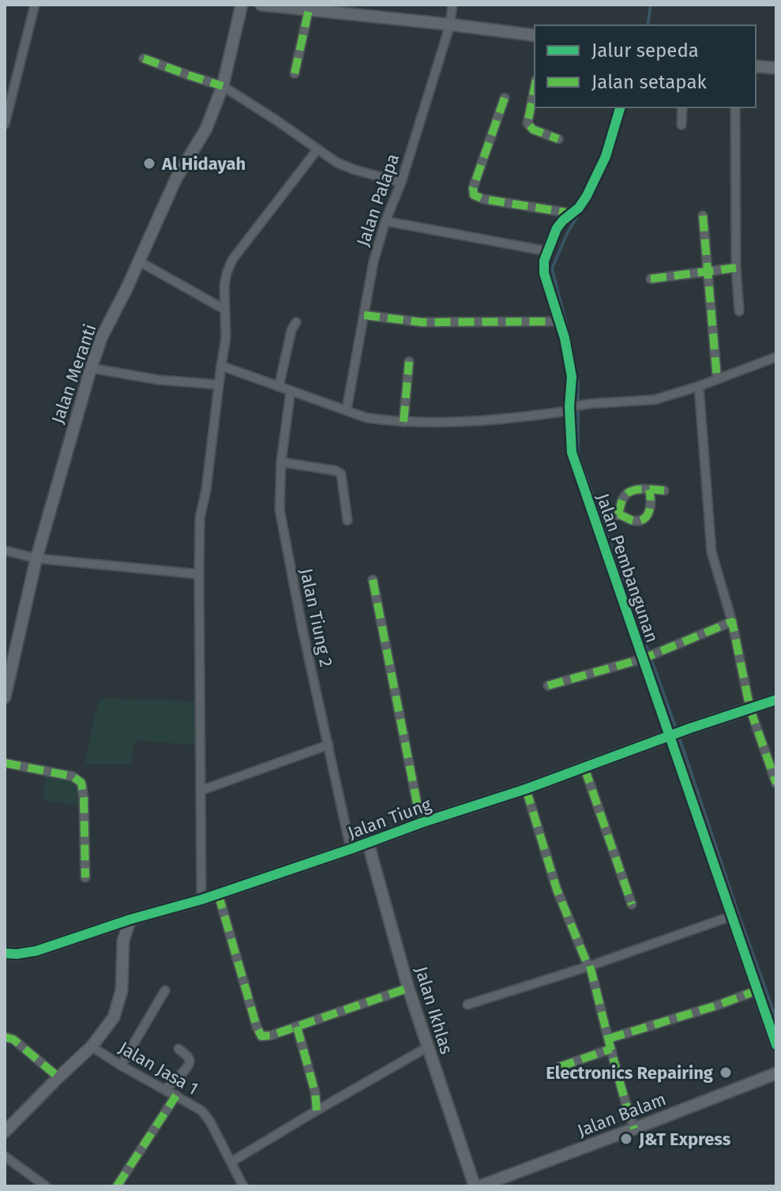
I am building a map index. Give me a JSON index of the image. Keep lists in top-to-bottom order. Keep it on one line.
{"streets":{"street":["Jalan Palapa","Jalan Meranti","Jalan Pembangunan","Jalan Tiung 2","Jalan Tiung","Jalan Ikhlas","Jalan Jasa 1","Jalan Balam"]},"crossings":[["Jalan Pembangunan","Jalan Tiung"],["Jalan Tiung 2","Jalan Tiung"],["Jalan Tiung","Jalan Ikhlas"],["Jalan Ikhlas","Jalan Balam"]],"places":["Al Hidayah","Electronics Repairing","J&T Express"],"legend":["Jalur sepeda","Jalan setapak"]}
